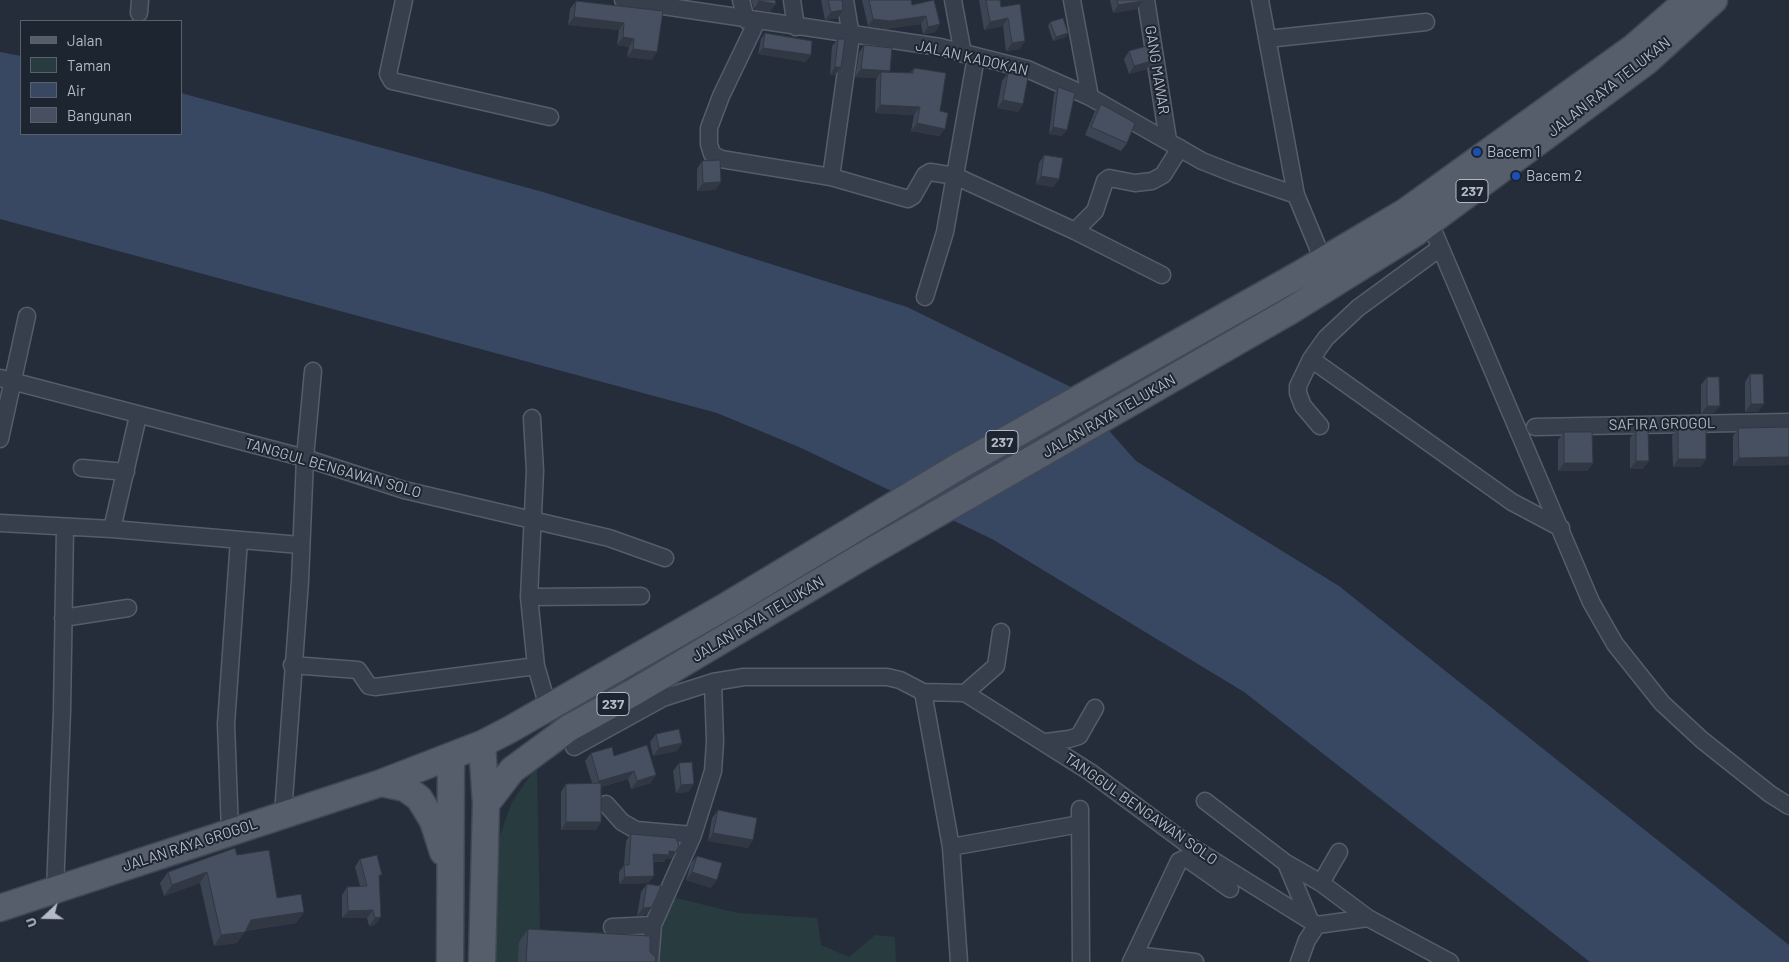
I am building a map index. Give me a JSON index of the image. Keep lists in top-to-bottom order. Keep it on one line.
{"streets":{"main road":["JALAN RAYA TELUKAN","237","JALAN RAYA GROGOL"],"street":["JALAN KADOKAN","GANG MAWAR","SAFIRA GROGOL","TANGGUL BENGAWAN SOLO"]},"crossings":[["JALAN KADOKAN","GANG MAWAR"],["JALAN RAYA TELUKAN","JALAN RAYA GROGOL"]],"places":["Bacem 1","Bacem 2"],"legend":["Jalan","Taman","Air","Bangunan"],"north":"left"}
